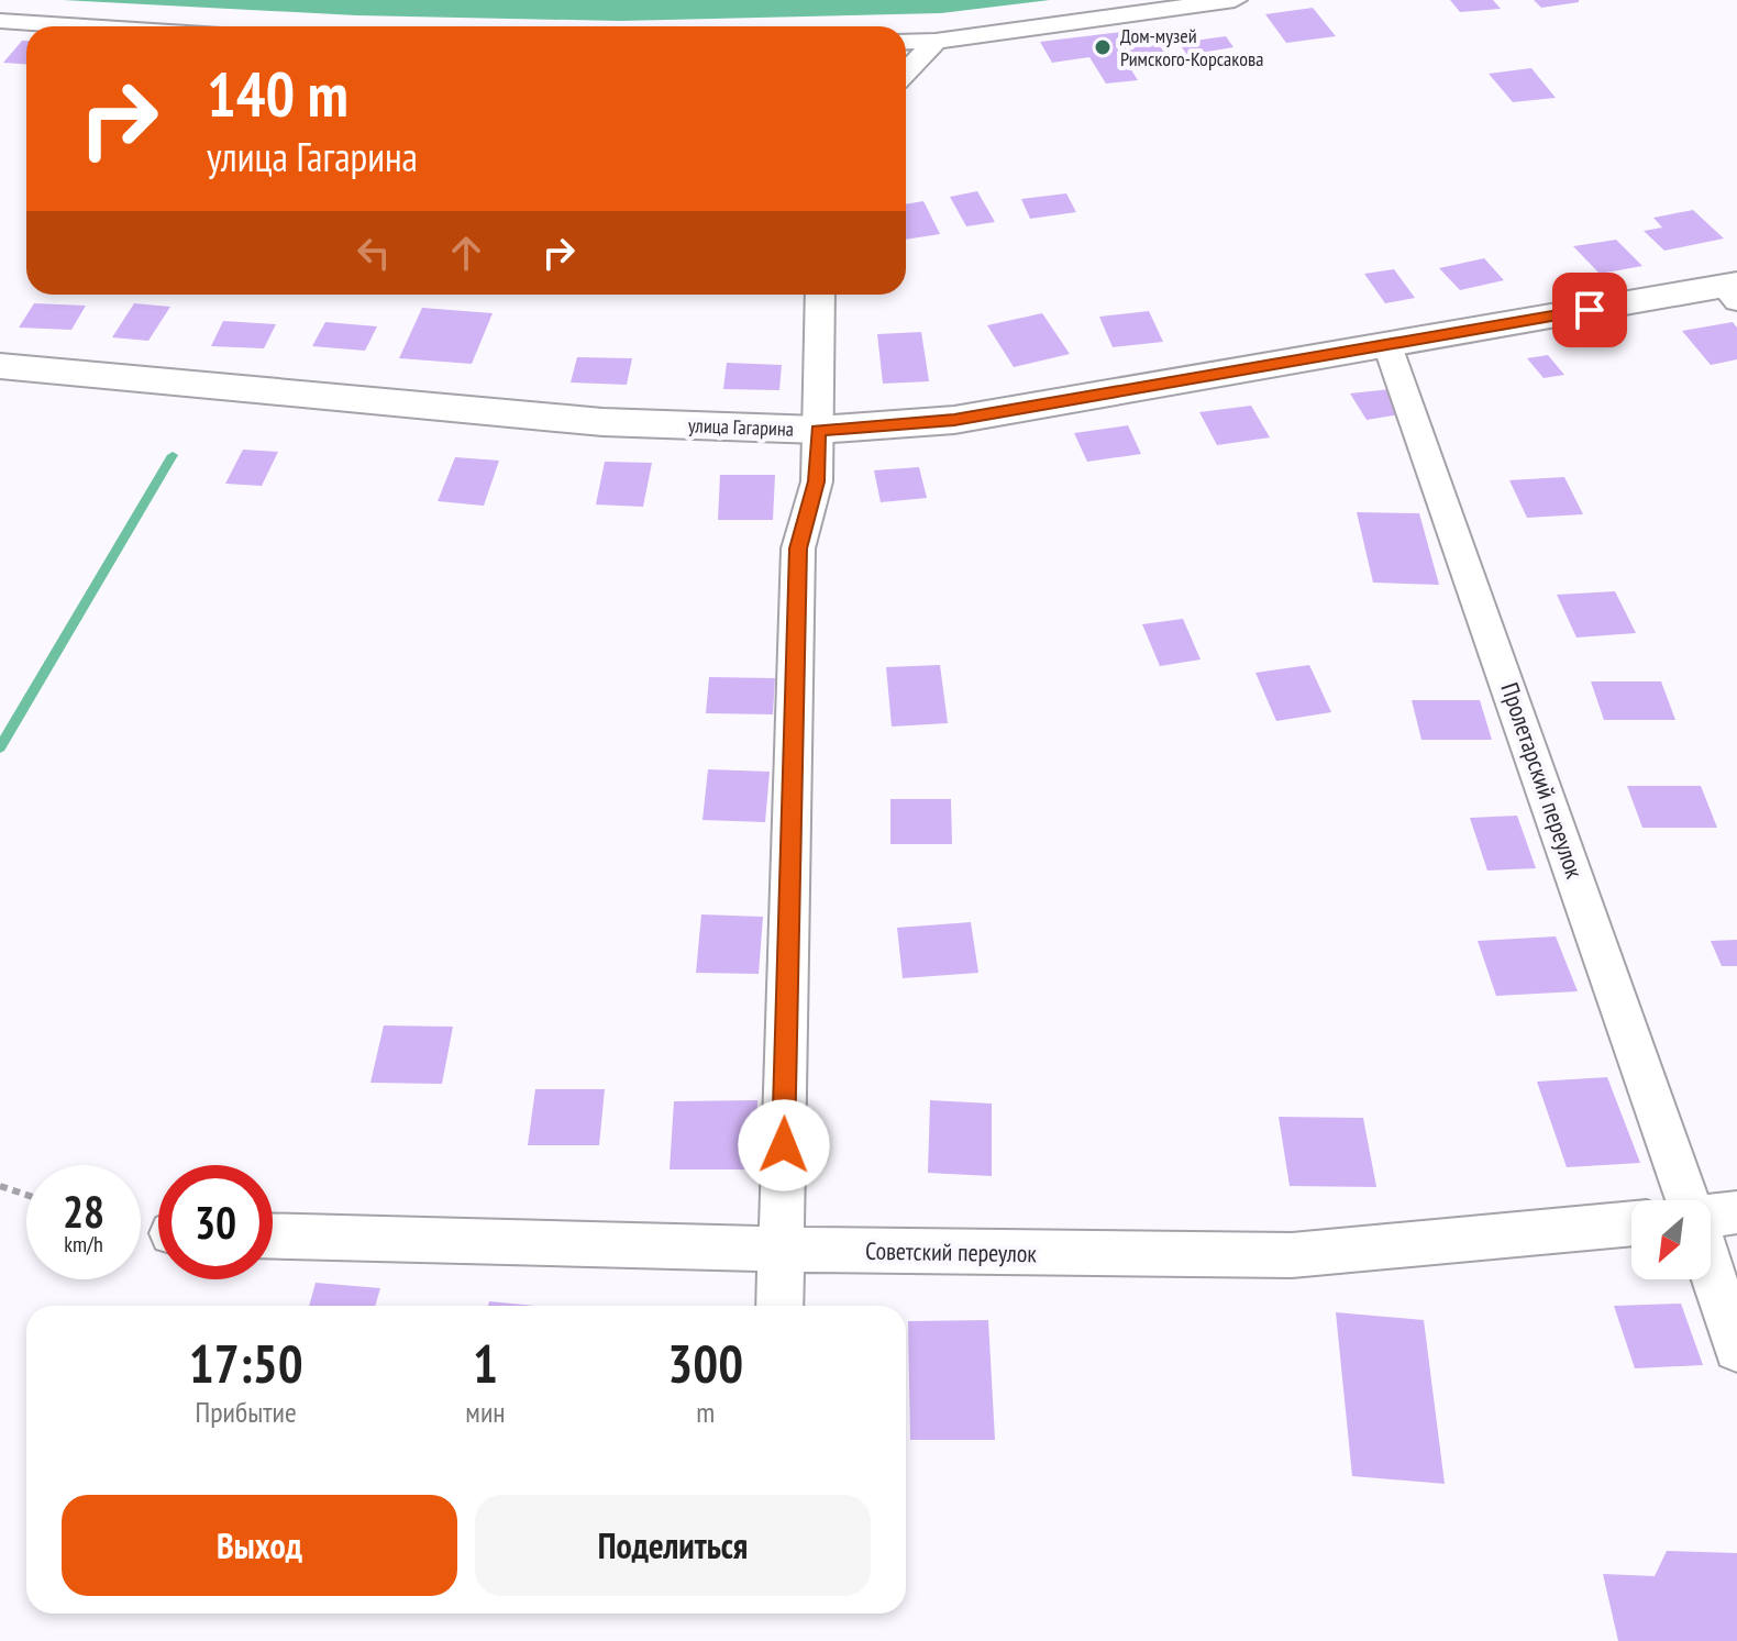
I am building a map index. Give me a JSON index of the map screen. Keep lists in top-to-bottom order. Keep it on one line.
{"streets":{"street":["улица Гагарина","Пролетарский переулок","Советский переулок"]},"crossings":[["улица Гагарина","Пролетарский переулок"]],"places":["Дом-музей Римского-Корсакова"],"north":"bottom left","page":{"turn":["140 m","улица Гагарина"],"speed":"28 km/h","limit":"30","eta":["17:50","Прибытие","1","мин","300","m"],"buttons":["Выход","Поделиться"]}}
